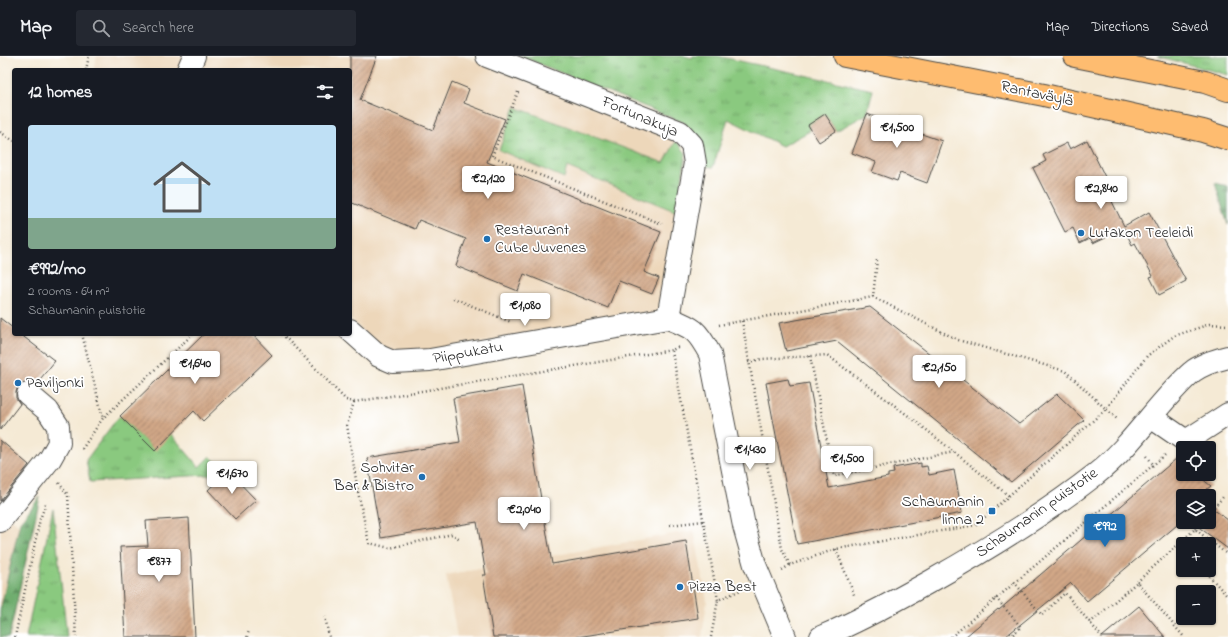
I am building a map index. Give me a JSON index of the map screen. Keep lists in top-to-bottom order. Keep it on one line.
{"streets":{"highway":["Rantaväylä"],"street":["Fortunakuja","Piippukatu","Schaumanin puistotie"]},"crossings":[["Fortunakuja","Piippukatu"]],"places":{"other":["Lutakon Teeleidi","Restaurant Cube Juvenes","Paviljonki","Sohvitar Bar & Bistro","Pizza Best"],"transit":["Schaumanin linna 2"]},"page":{"header":"Map","search":"Search here","nav":["Map","Directions","Saved"],"heading":"12 homes","price":["€1,500","€2,120","€2,840","€1,080","€1,640","€2,150","€1,430","€1,500","€1,670","€2,040","€992","€877"],"list":[{"name":"€992/mo","note":"2 rooms · 64 m² · Schaumanin puistotie"}],"map_buttons":["+","−"]}}
